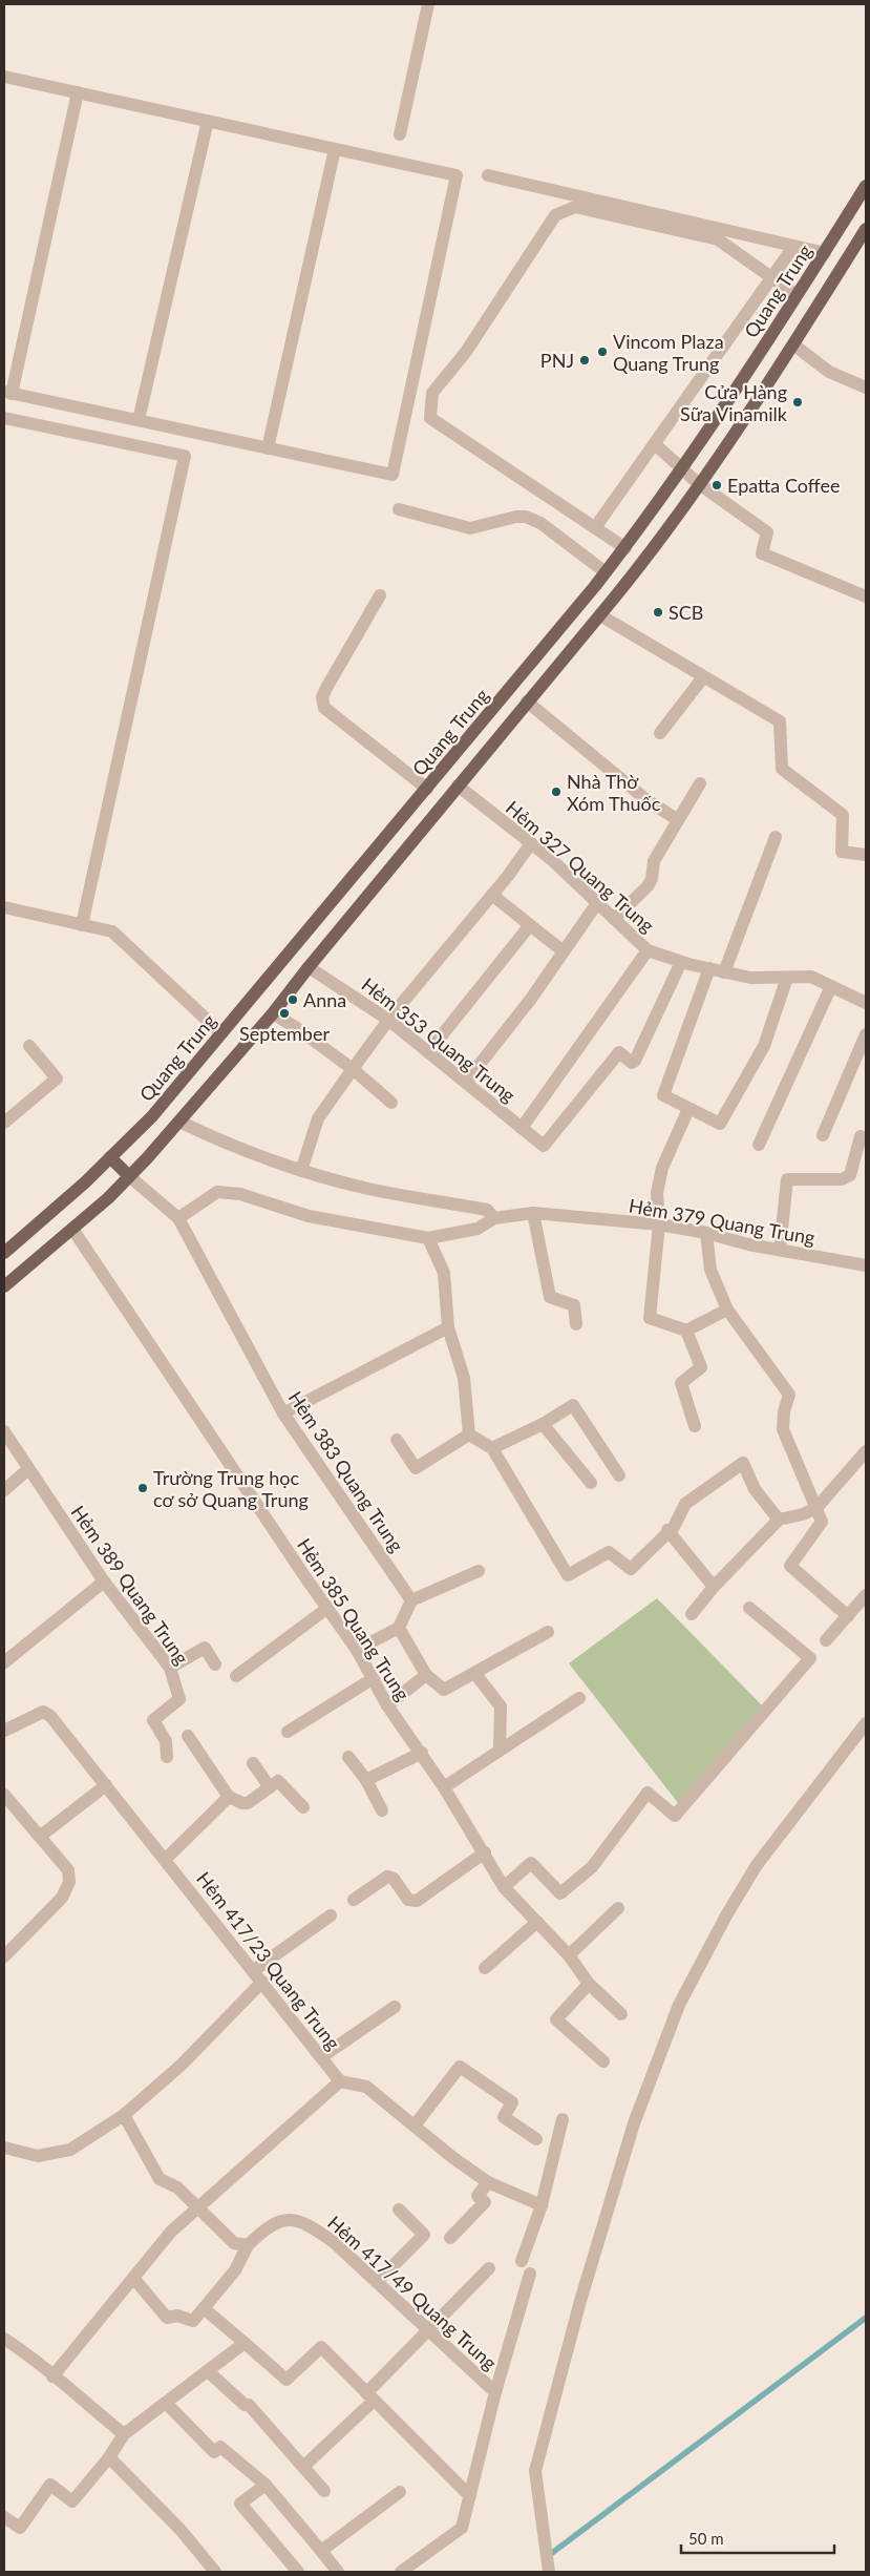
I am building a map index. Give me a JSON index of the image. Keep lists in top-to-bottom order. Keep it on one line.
{"streets":{"main road":["Quang Trung"],"street":["Hẻm 327 Quang Trung","Hẻm 353 Quang Trung","Hẻm 379 Quang Trung","Hẻm 383 Quang Trung","Hẻm 389 Quang Trung","Hẻm 385 Quang Trung","Hẻm 417/23 Quang Trung","Hẻm 417/49 Quang Trung"]},"crossings":[["Hẻm 327 Quang Trung","Hẻm 353 Quang Trung"],["Hẻm 379 Quang Trung","Hẻm 383 Quang Trung"]],"places":["Vincom Plaza Quang Trung","PNJ","Cửa Hàng Sữa Vinamilk","Epatta Coffee","SCB","Nhà Thờ Xóm Thuốc","Anna","September","Trường Trung học cơ sở Quang Trung"],"scale_bar":"50 m"}
